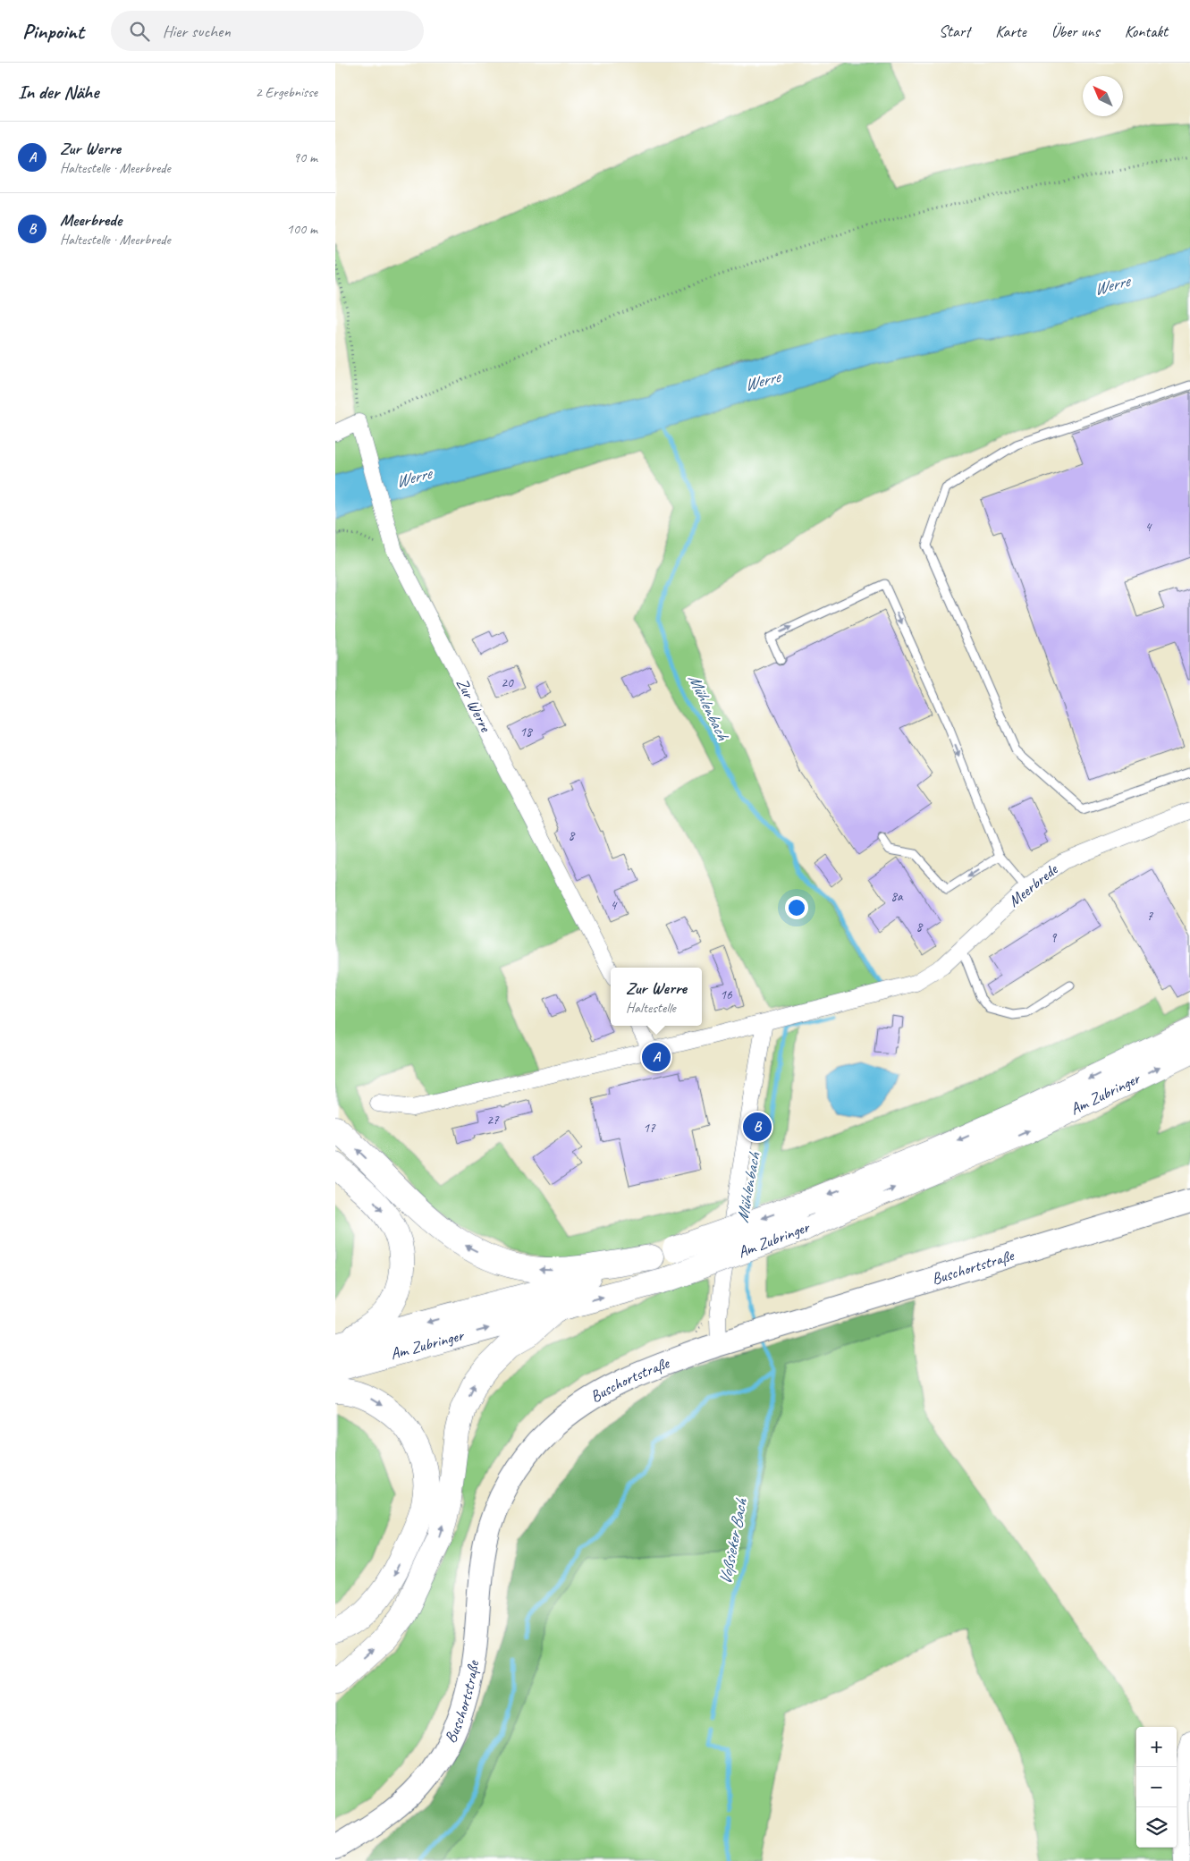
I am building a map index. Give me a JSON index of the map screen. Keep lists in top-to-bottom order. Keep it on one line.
{"streets":{"highway":["Am Zubringer"],"main road":["Buschortstraße"],"street":["Zur Werre","Meerbrede"]},"water":["Werre","Mühlenbach","Voßsieker Bach"],"house_numbers":["4","20","18","8","8a","4","7","8","9","16","27","17"],"north":"top left","page":{"header":"Pinpoint","search":"Hier suchen","nav":["Start","Karte","Über uns","Kontakt"],"heading":["In der Nähe","2 Ergebnisse"],"list":[{"mark":"A","name":"Zur Werre","note":"Haltestelle · Meerbrede","value":"90 m"},{"mark":"B","name":"Meerbrede","note":"Haltestelle · Meerbrede","value":"100 m"}],"popup":["Zur Werre","Haltestelle"],"pins":["A","B"],"map_buttons":["+","−"]}}
